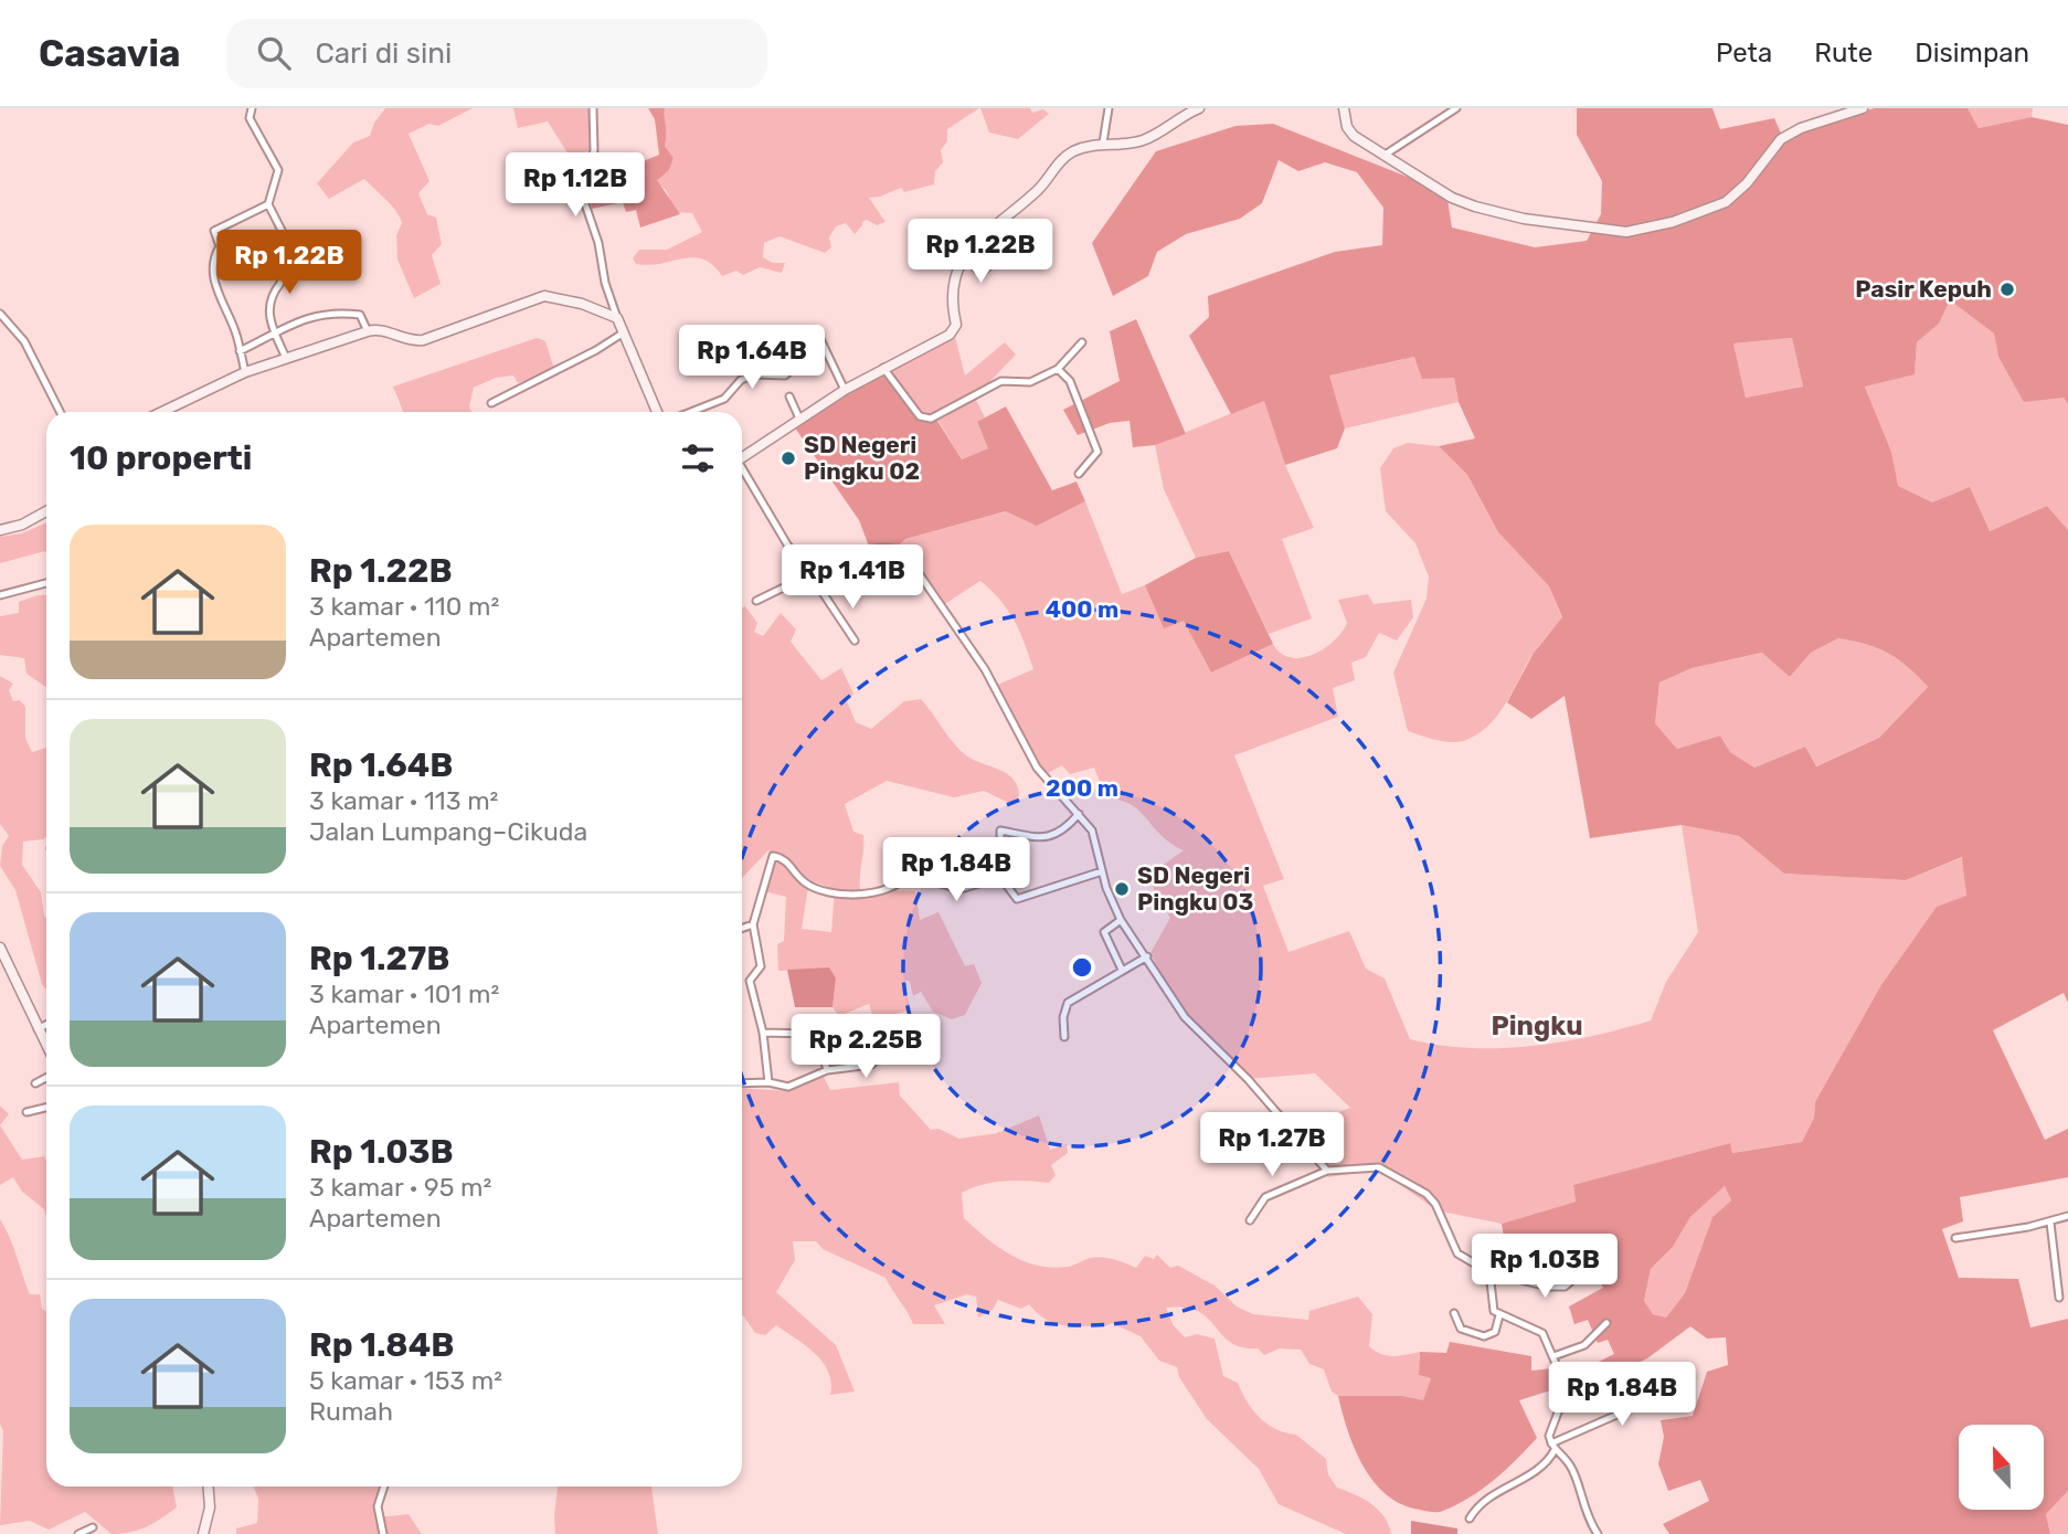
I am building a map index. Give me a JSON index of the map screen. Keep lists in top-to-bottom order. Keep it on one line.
{"districts":["Pingku"],"places":["Pasir Kepuh","SD Negeri Pingku 02","SD Negeri Pingku 03"],"north":"top","page":{"header":"Casavia","search":"Cari di sini","nav":["Peta","Rute","Disimpan"],"price":["Rp 1.12B","Rp 1.22B","Rp 1.22B","Rp 1.64B","Rp 1.41B","Rp 1.84B","Rp 2.25B","Rp 1.27B","Rp 1.03B","Rp 1.84B"],"heading":"10 properti","list":[{"name":"Rp 1.22B","note":"3 kamar · 110 m² · Apartemen"},{"name":"Rp 1.64B","note":"3 kamar · 113 m² · Jalan Lumpang–Cikuda"},{"name":"Rp 1.27B","note":"3 kamar · 101 m² · Apartemen"},{"name":"Rp 1.03B","note":"3 kamar · 95 m² · Apartemen"},{"name":"Rp 1.84B","note":"5 kamar · 153 m² · Rumah"}]},"rings":["400 m","200 m"]}
